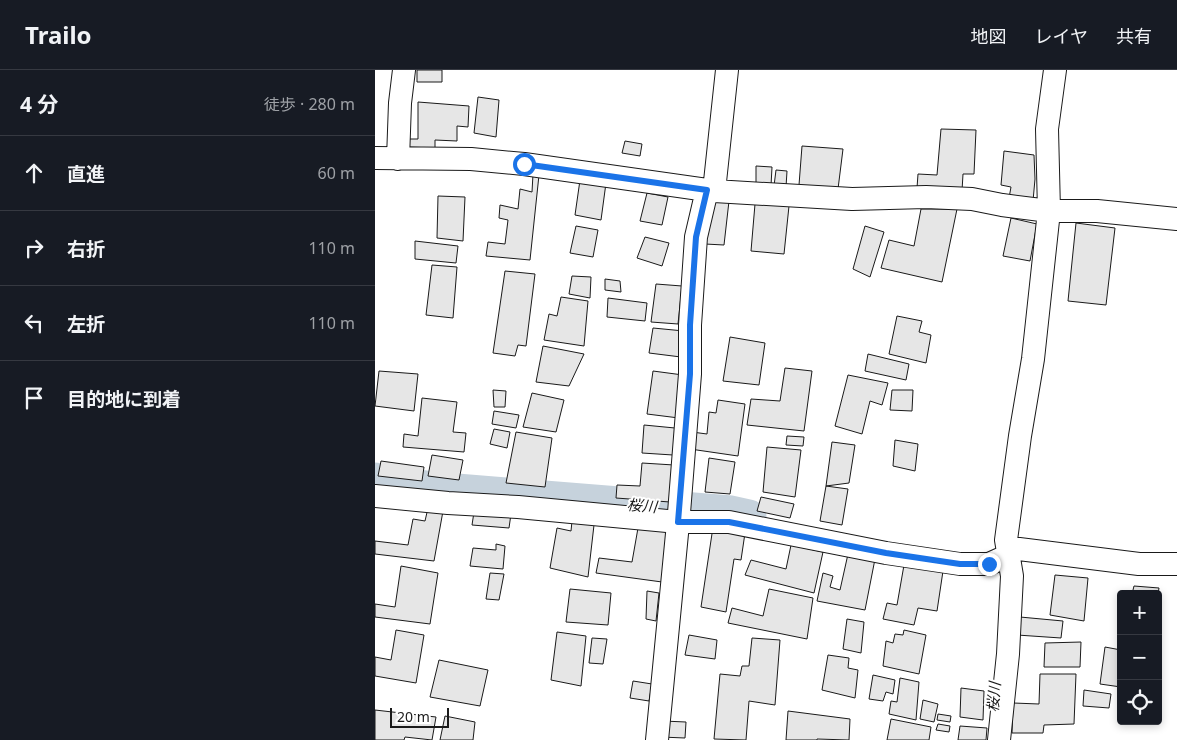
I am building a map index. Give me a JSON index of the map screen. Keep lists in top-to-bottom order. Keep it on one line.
{"water":["桜川"],"scale_bar":"20 m","page":{"header":"Trailo","nav":["地図","レイヤ","共有"],"heading":["4 分","徒歩 · 280 m"],"list":[["直進","60 m"],["右折","110 m"],["左折","110 m"],"目的地に到着"],"map_buttons":["+","−"],"scale":"20 m"}}
